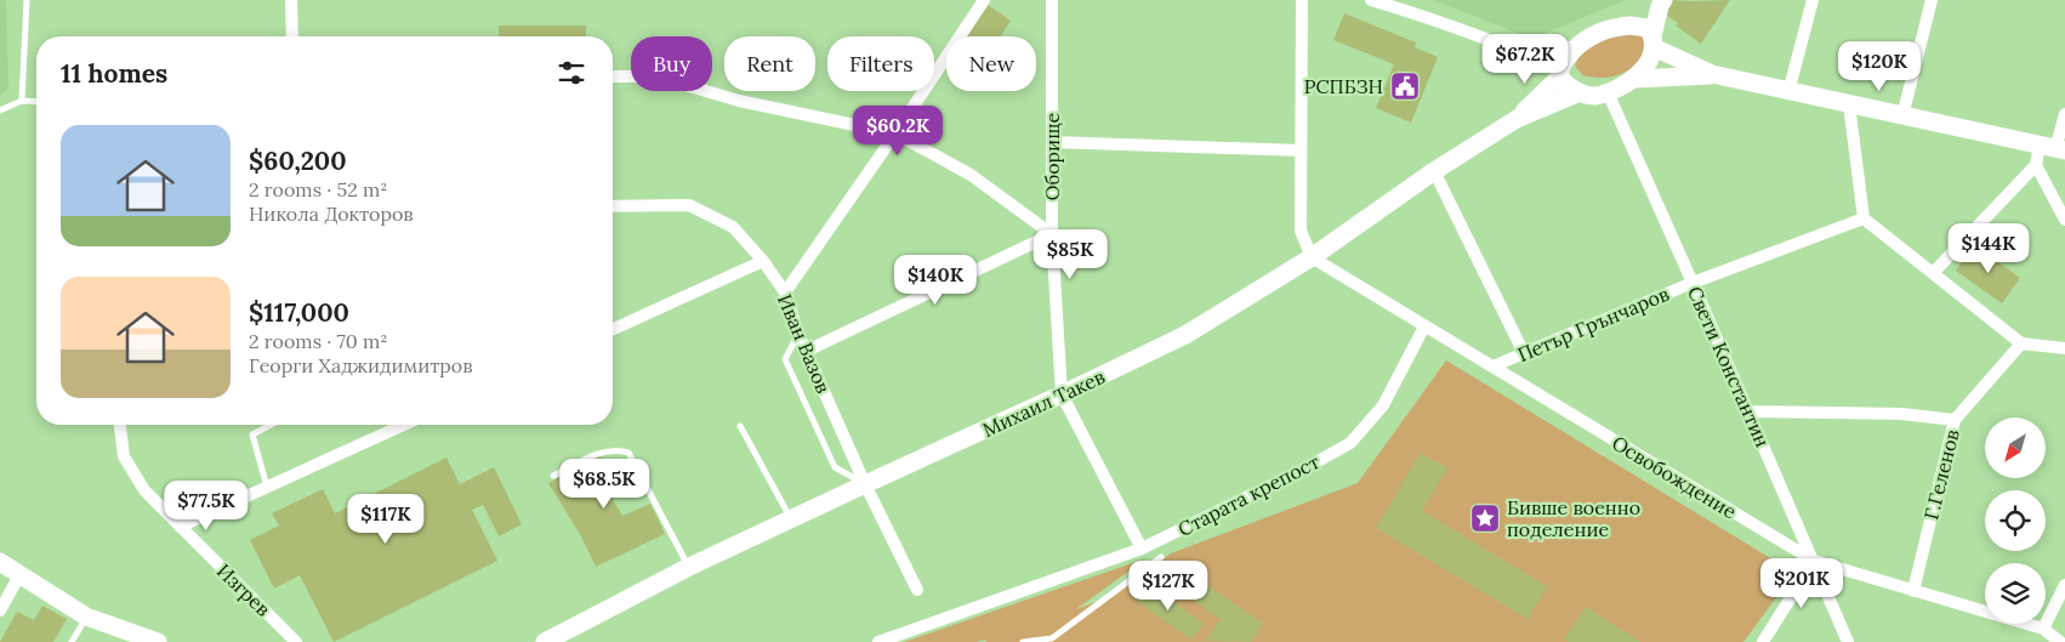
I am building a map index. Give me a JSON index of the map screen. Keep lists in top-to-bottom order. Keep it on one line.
{"streets":{"main road":["Михаил Такев"],"street":["Оборище","Петър Грънчаров","Иван Вазов","Свети Константин","Г.Геленов","Освобождение","Старата крепост","Изгрев"]},"crossings":[["Оборище","Михаил Такев"],["Оборище","Старата крепост"],["Петър Грънчаров","Свети Константин"],["Петър Грънчаров","Освобождение"],["Иван Вазов","Михаил Такев"],["Свети Константин","Михаил Такев"],["Свети Константин","Освобождение"],["Михаил Такев","Освобождение"],["Г.Геленов","Освобождение"],["Освобождение","Старата крепост"]],"places":{"public building":["РСПБЗН"],"place":["Бивше военно поделение"]},"north":"bottom left","page":{"price":["$67.2K","$120K","$60.2K","$144K","$85K","$140K","$68.5K","$77.5K","$117K","$201K","$127K"],"chip":["Buy","Rent","Filters","New"],"heading":"11 homes","list":[{"name":"$60,200","note":"2 rooms · 52 m² · Никола Докторов"},{"name":"$117,000","note":"2 rooms · 70 m² · Георги Хаджидимитров"}]}}
